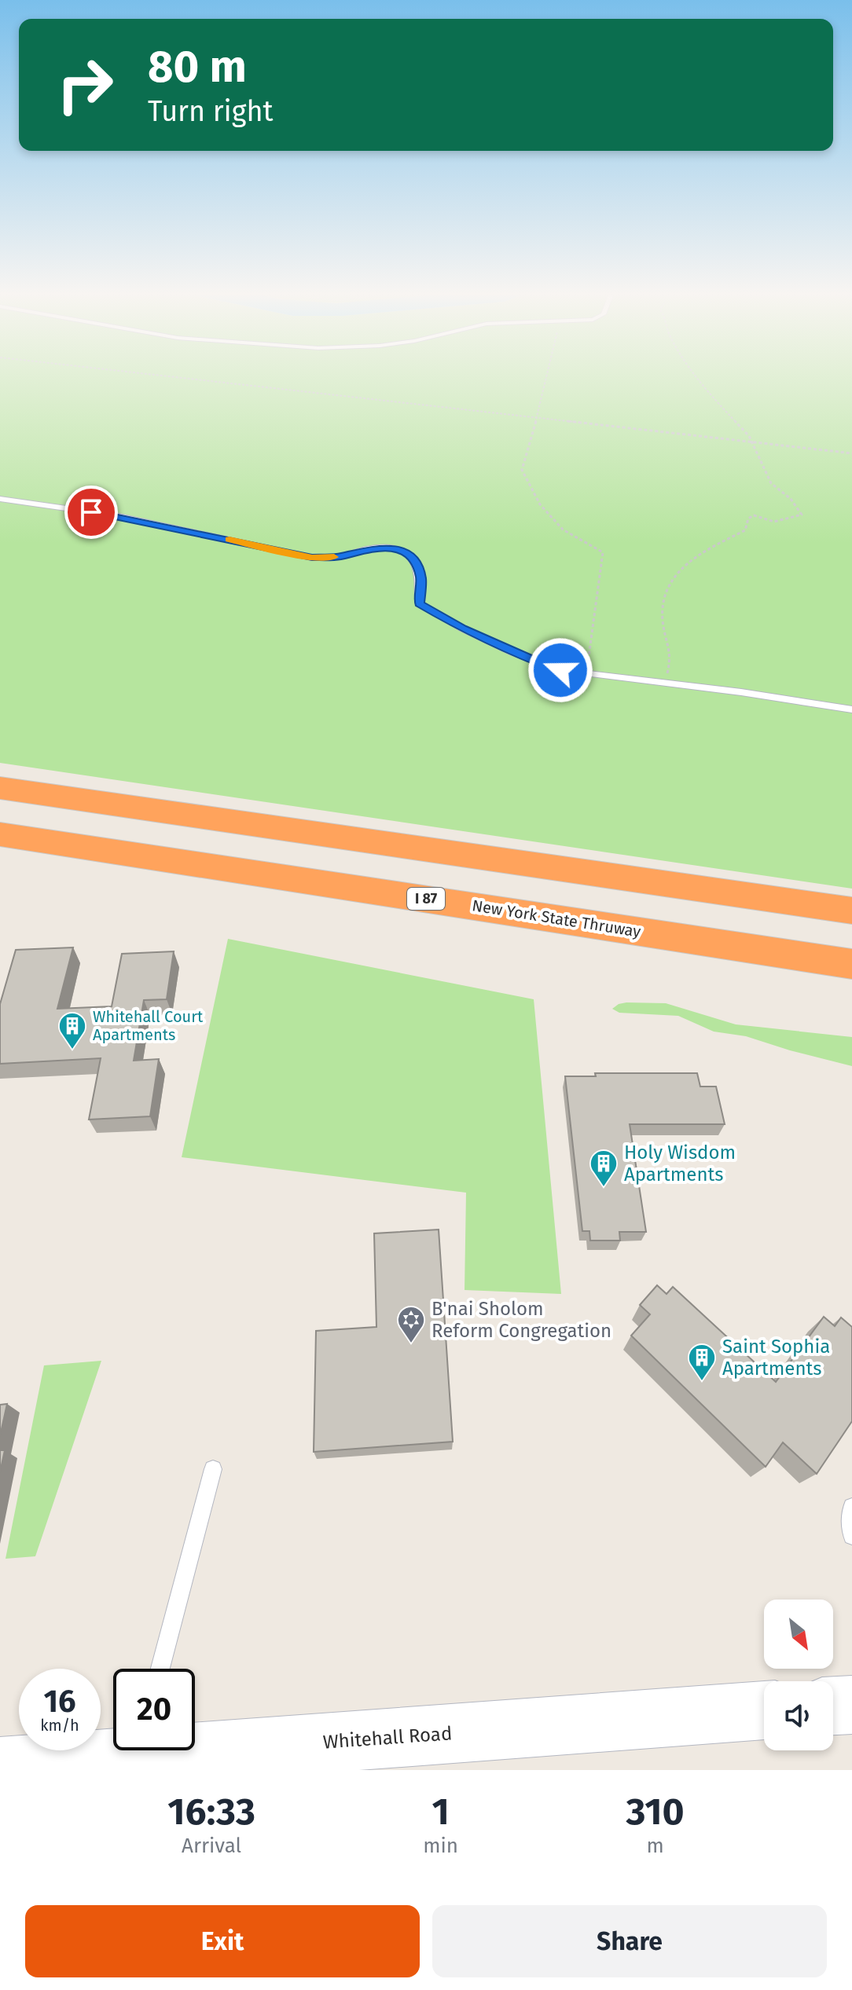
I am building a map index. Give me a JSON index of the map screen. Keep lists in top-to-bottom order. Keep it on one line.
{"streets":{"highway":["I 87","New York State Thruway"],"street":["Whitehall Road"]},"places":{"building":["Whitehall Court Apartments","Holy Wisdom Apartments","Saint Sophia Apartments"],"synagogue":["B'nai Sholom Reform Congregation"]},"north":"bottom right","page":{"turn":["80 m","Turn right"],"speed":"16 km/h","limit":"20","eta":["16:33","Arrival","1","min","310","m"],"buttons":["Exit","Share"]}}
